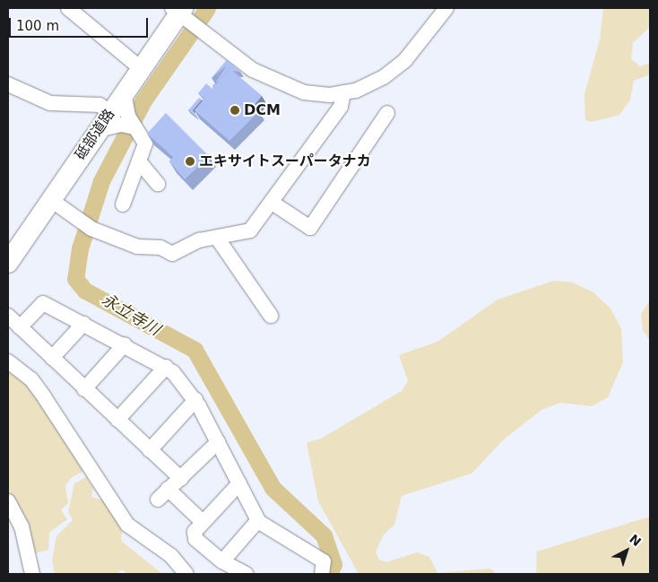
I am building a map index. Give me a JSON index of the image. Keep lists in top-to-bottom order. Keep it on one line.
{"streets":{"highway":["砥部道路"]},"water":["永立寺川"],"places":["DCM","エキサイトスーパータナカ"],"scale_bar":"100 m","north":"top right"}
